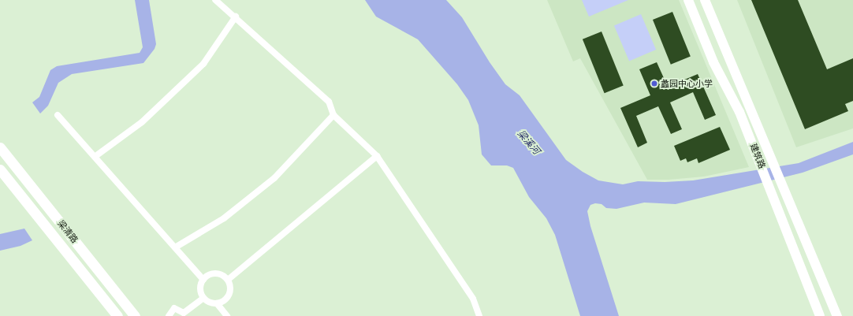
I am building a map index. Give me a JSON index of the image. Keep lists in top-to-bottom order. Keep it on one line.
{"streets":{"main road":["建筑路","梁清路"]},"water":["梁溪河"],"places":["蠡园中心小学"]}
